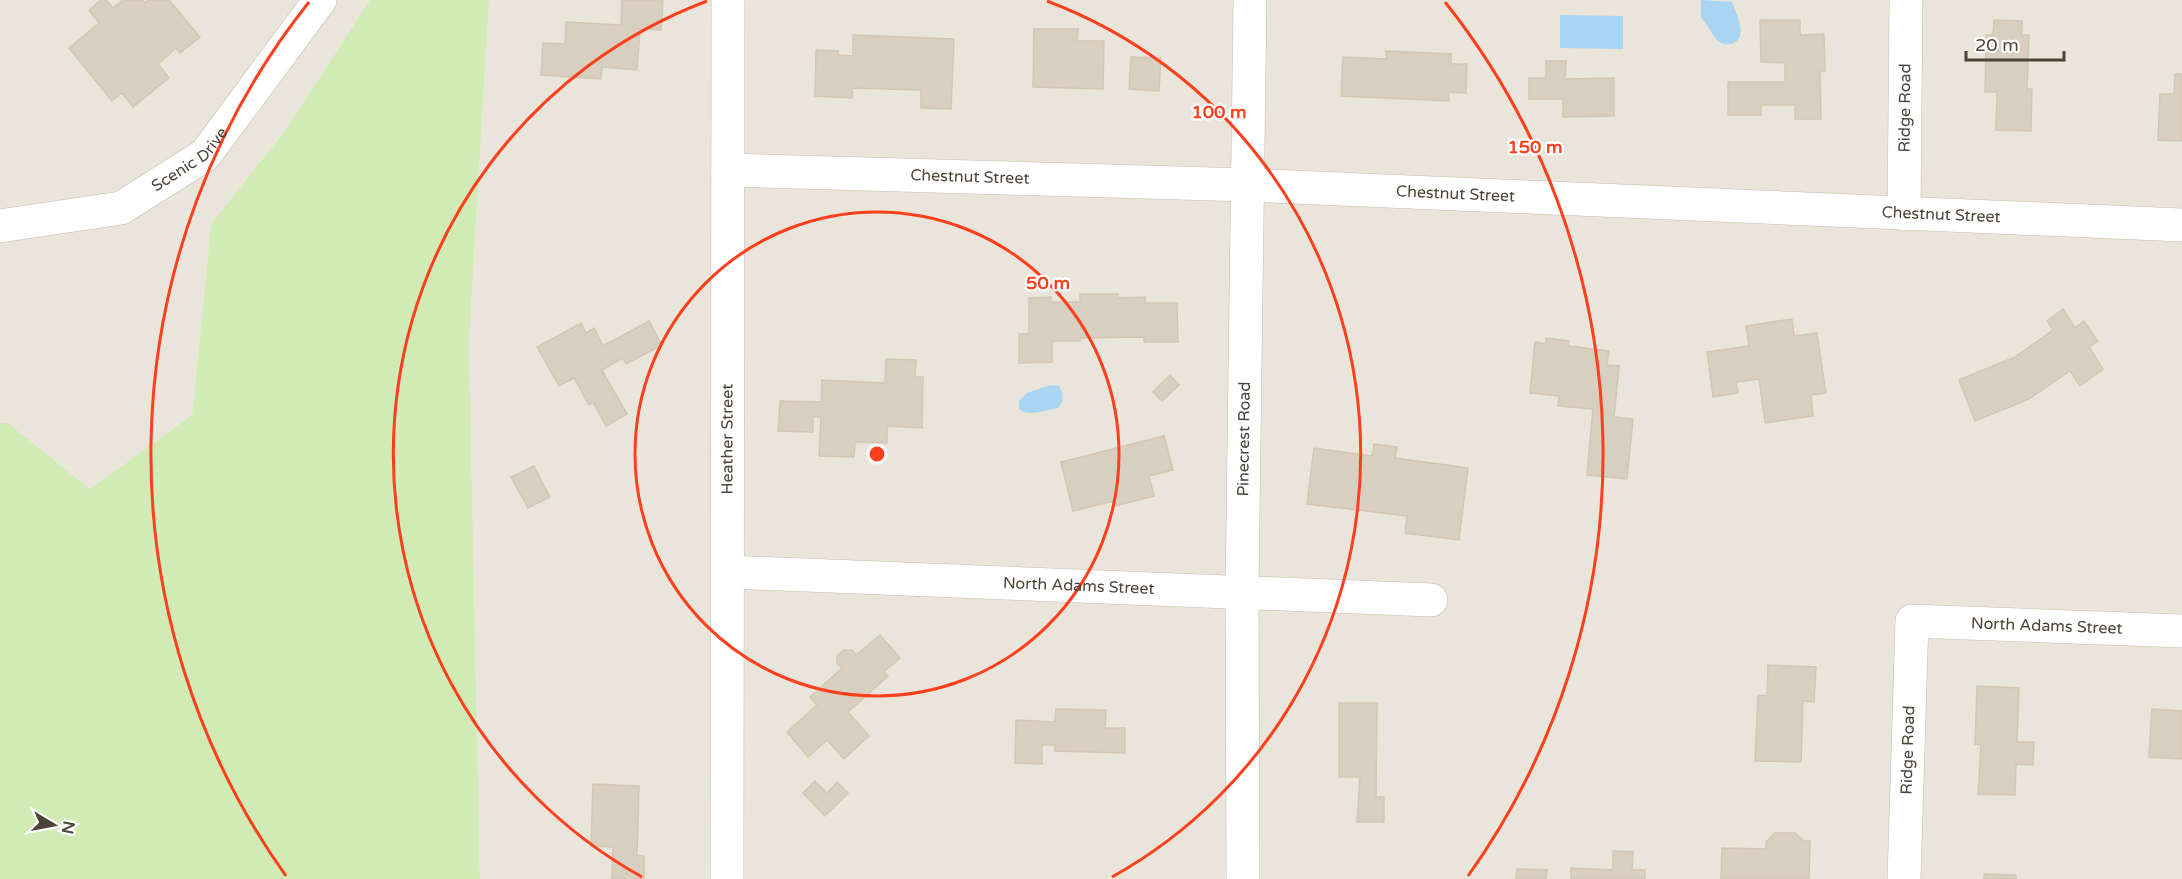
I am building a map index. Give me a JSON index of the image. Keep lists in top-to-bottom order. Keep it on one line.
{"streets":{"street":["Ridge Road","Scenic Drive","Chestnut Street","Pinecrest Road","Heather Street","North Adams Street"]},"crossings":[["Ridge Road","Chestnut Street"],["Ridge Road","North Adams Street"],["Chestnut Street","Pinecrest Road"],["Chestnut Street","Heather Street"],["Pinecrest Road","North Adams Street"],["Heather Street","North Adams Street"]],"scale_bar":"20 m","north":"right","rings":["100 m","150 m","50 m"]}
